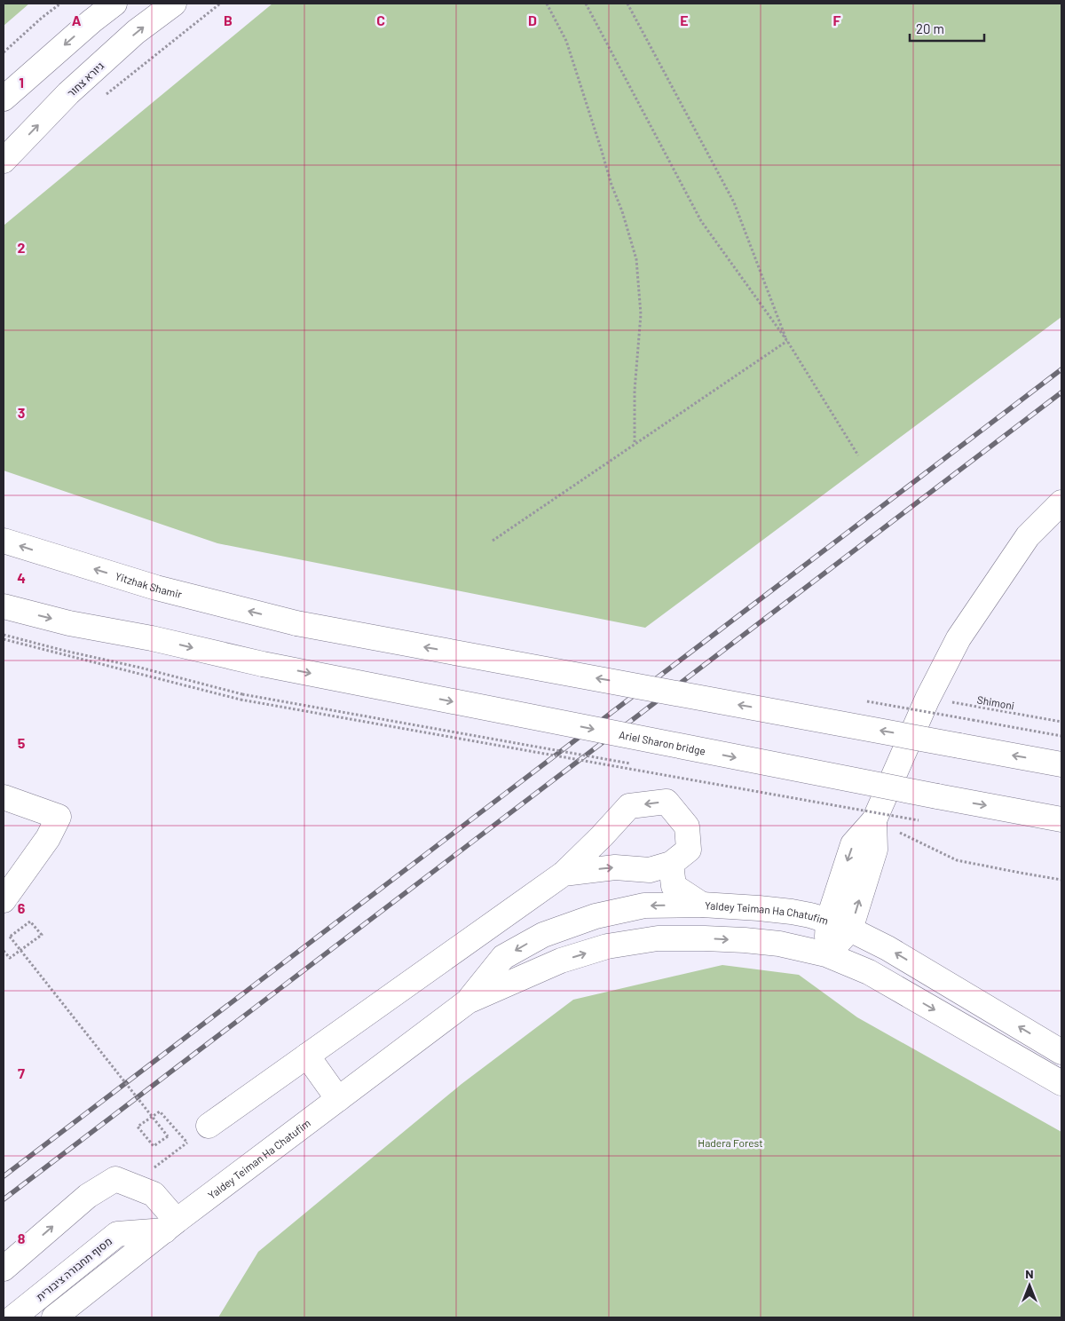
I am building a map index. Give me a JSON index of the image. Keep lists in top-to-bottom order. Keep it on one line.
{"streets":{"street":["גיורא צחור","Yitzhak Shamir","Ariel Sharon bridge","Yaldey Teiman Ha Chatufim","מסוף תחבורה ציבורית"],"path":["Shimoni"]},"crossings":[["Yaldey Teiman Ha Chatufim","מסוף תחבורה ציבורית"]],"one_way":["Yitzhak Shamir","Ariel Sharon bridge"],"parks":["Hadera Forest"],"scale_bar":"20 m","north":"top","grid":{"columns":["A","B","C","D","E","F"],"rows":["1","2","3","4","5","6","7","8"]}}
